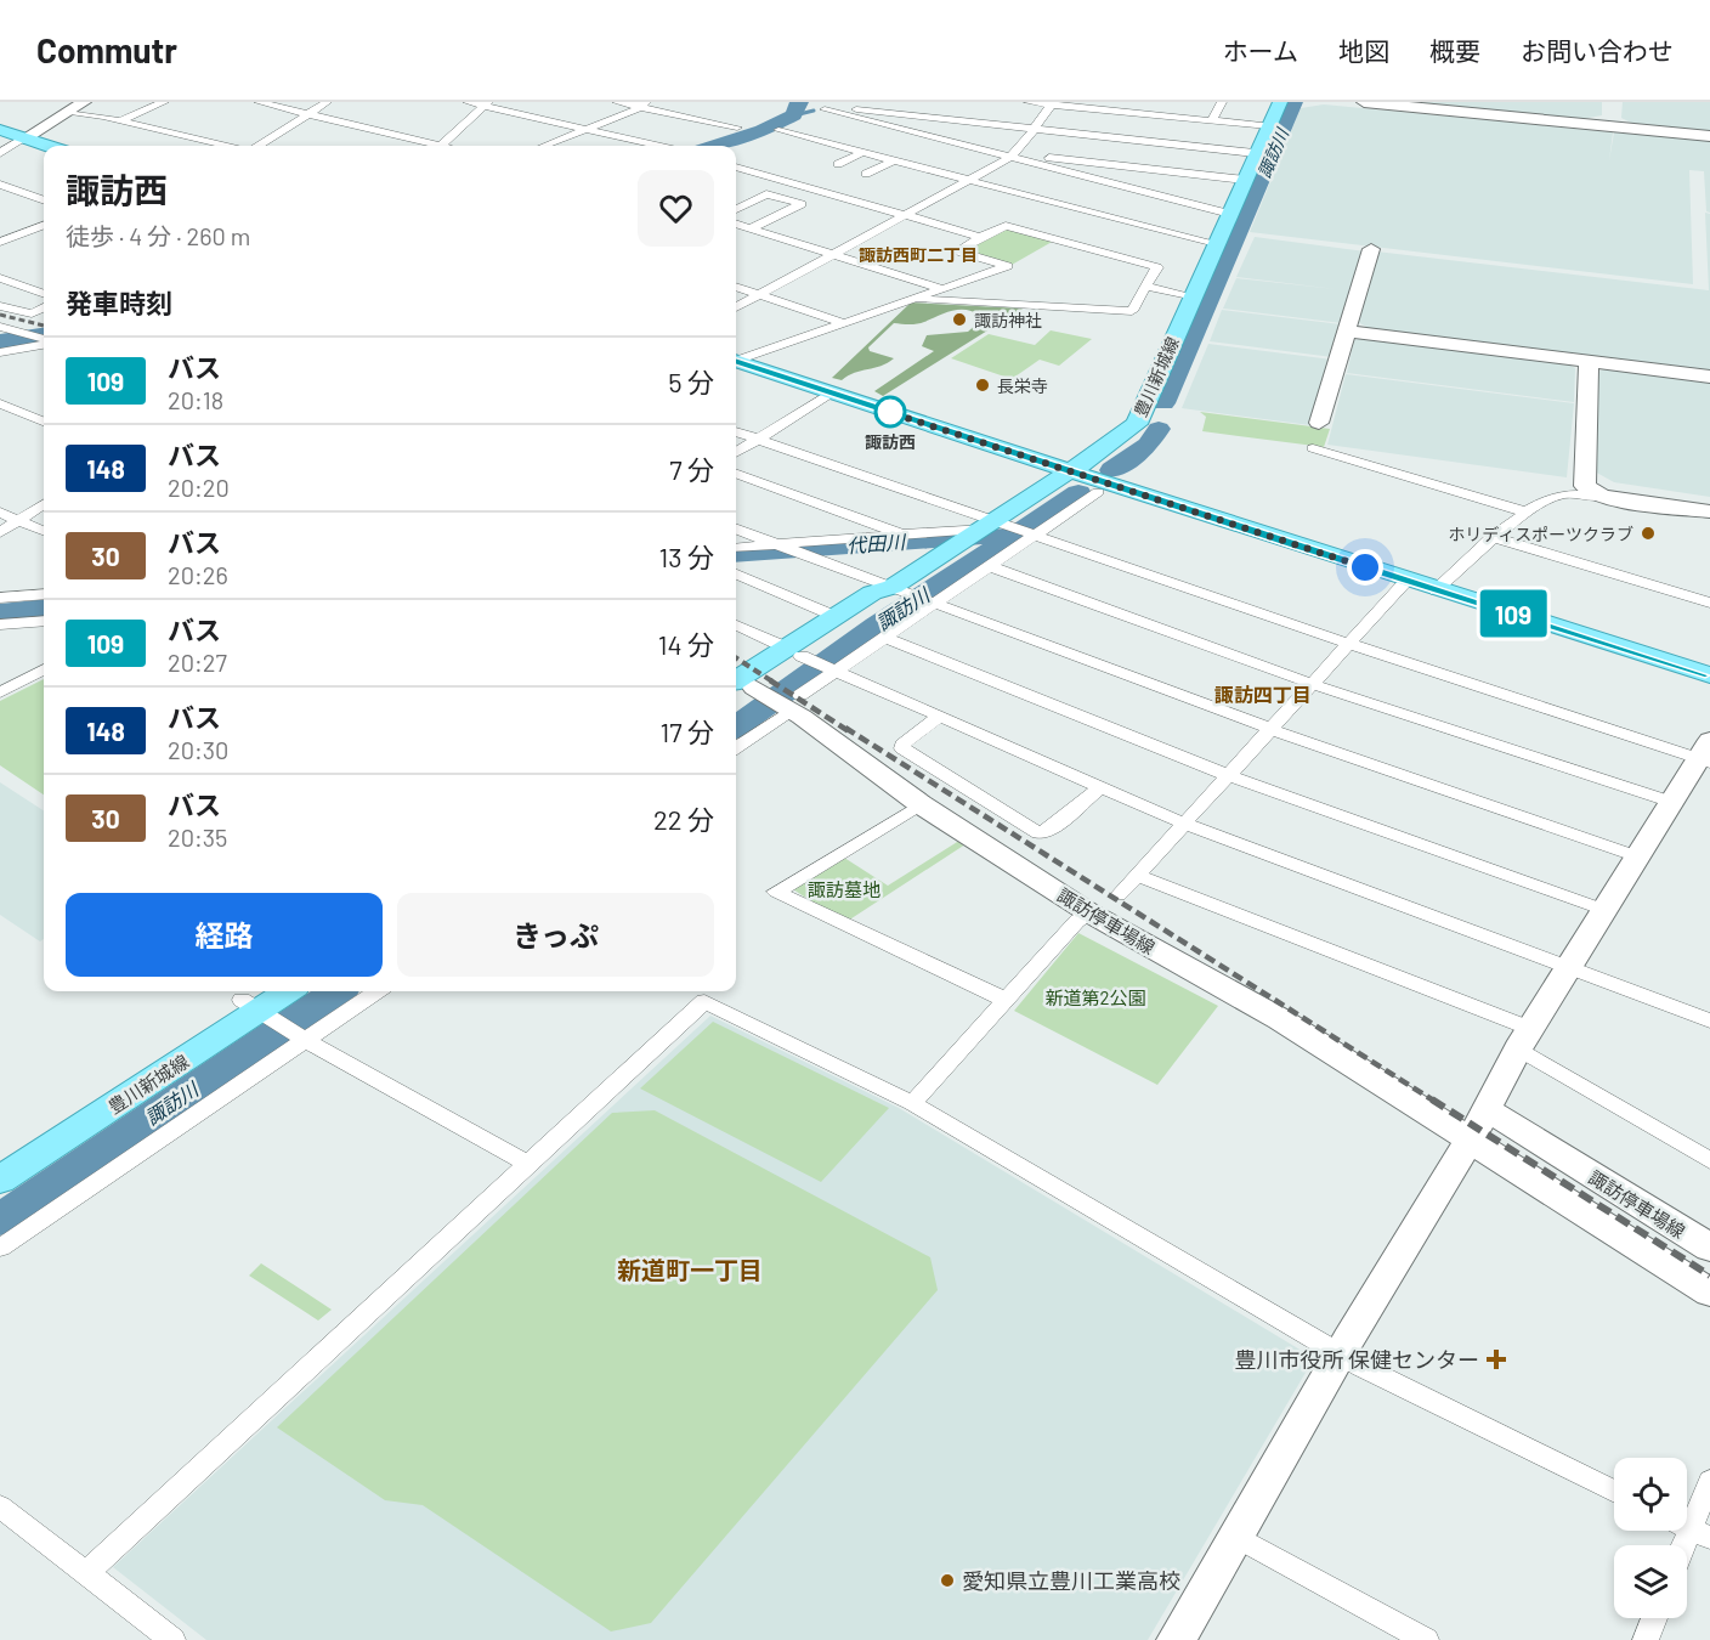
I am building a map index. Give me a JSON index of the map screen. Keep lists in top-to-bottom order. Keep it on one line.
{"streets":{"main road":["豊川新城線"],"street":["諏訪停車場線"]},"crossings":[["豊川新城線","諏訪停車場線"]],"districts":["諏訪西町二丁目","諏訪四丁目","新道町一丁目"],"water":["諏訪川","代田川"],"parks":["諏訪墓地","新道第2公園"],"places":{"other":["諏訪神社","長栄寺","諏訪西","ホリディスポーツクラブ","愛知県立豊川工業高校"],"health":["豊川市役所 保健センター"]},"lines":["bus line 109"],"page":{"header":"Commutr","nav":["ホーム","地図","概要","お問い合わせ"],"on_map":"109","heading":[["諏訪西","徒歩 · 4 分 · 260 m"],"発車時刻"],"list":[{"mark":"109","name":"バス","note":"20:18","value":"5 分"},{"mark":"148","name":"バス","note":"20:20","value":"7 分"},{"mark":"30","name":"バス","note":"20:26","value":"13 分"},{"mark":"109","name":"バス","note":"20:27","value":"14 分"},{"mark":"148","name":"バス","note":"20:30","value":"17 分"},{"mark":"30","name":"バス","note":"20:35","value":"22 分"}],"buttons":["経路","きっぷ"]}}
